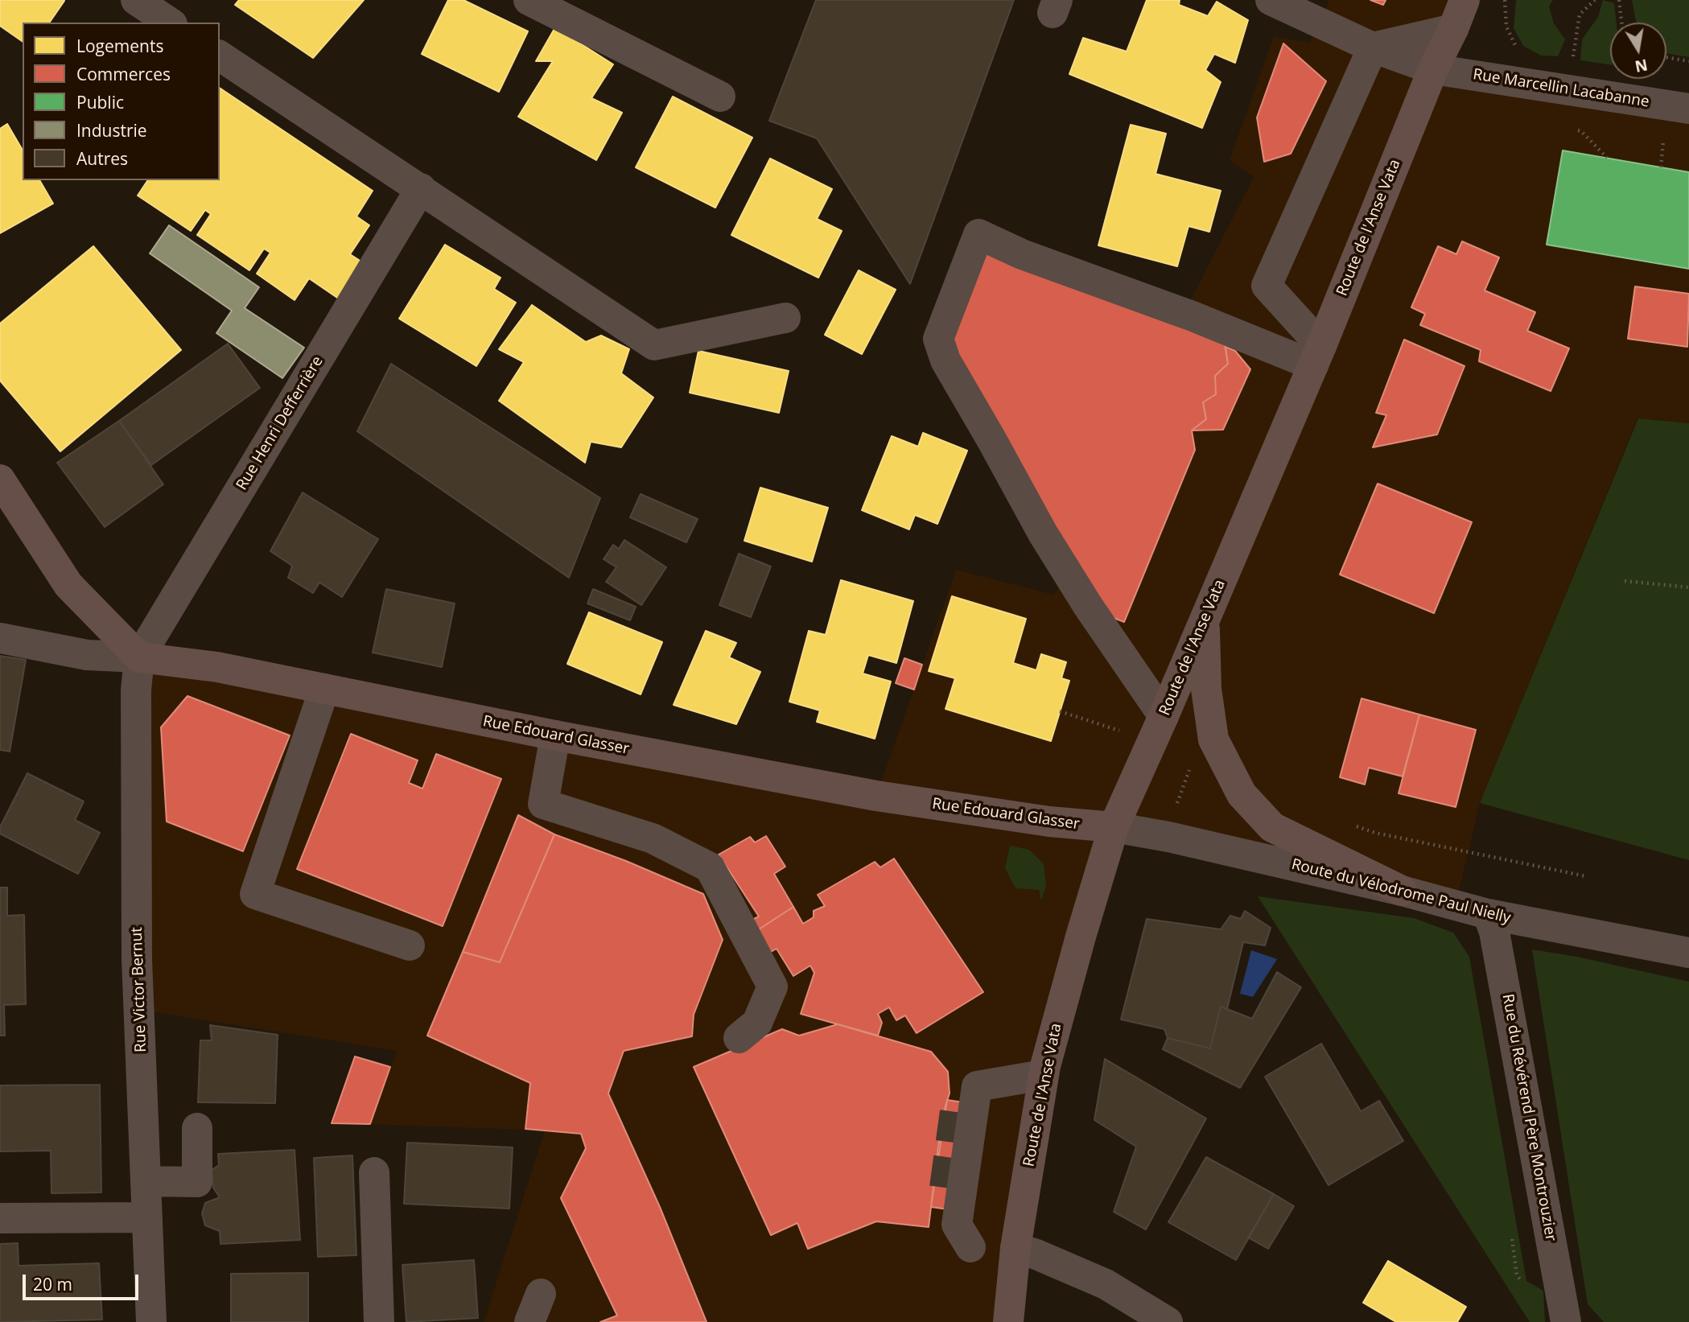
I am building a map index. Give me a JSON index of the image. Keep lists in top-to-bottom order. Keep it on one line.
{"streets":{"main road":["Route de l'Anse Vata","Rue Edouard Glasser"],"street":["Rue Marcellin Lacabanne","Rue Henri Defferrière","Route du Vélodrome Paul Nielly","Rue Victor Bernut","Rue du Révérend Père Montrouzier"]},"crossings":[["Rue Marcellin Lacabanne","Route de l'Anse Vata"],["Route de l'Anse Vata","Rue Edouard Glasser"],["Route de l'Anse Vata","Route du Vélodrome Paul Nielly"],["Rue Henri Defferrière","Rue Edouard Glasser"],["Rue Henri Defferrière","Rue Victor Bernut"],["Rue Edouard Glasser","Route du Vélodrome Paul Nielly"],["Rue Edouard Glasser","Rue Victor Bernut"],["Route du Vélodrome Paul Nielly","Rue du Révérend Père Montrouzier"]],"legend":["Logements","Commerces","Public","Industrie","Autres"],"scale_bar":"20 m","north":"bottom"}
